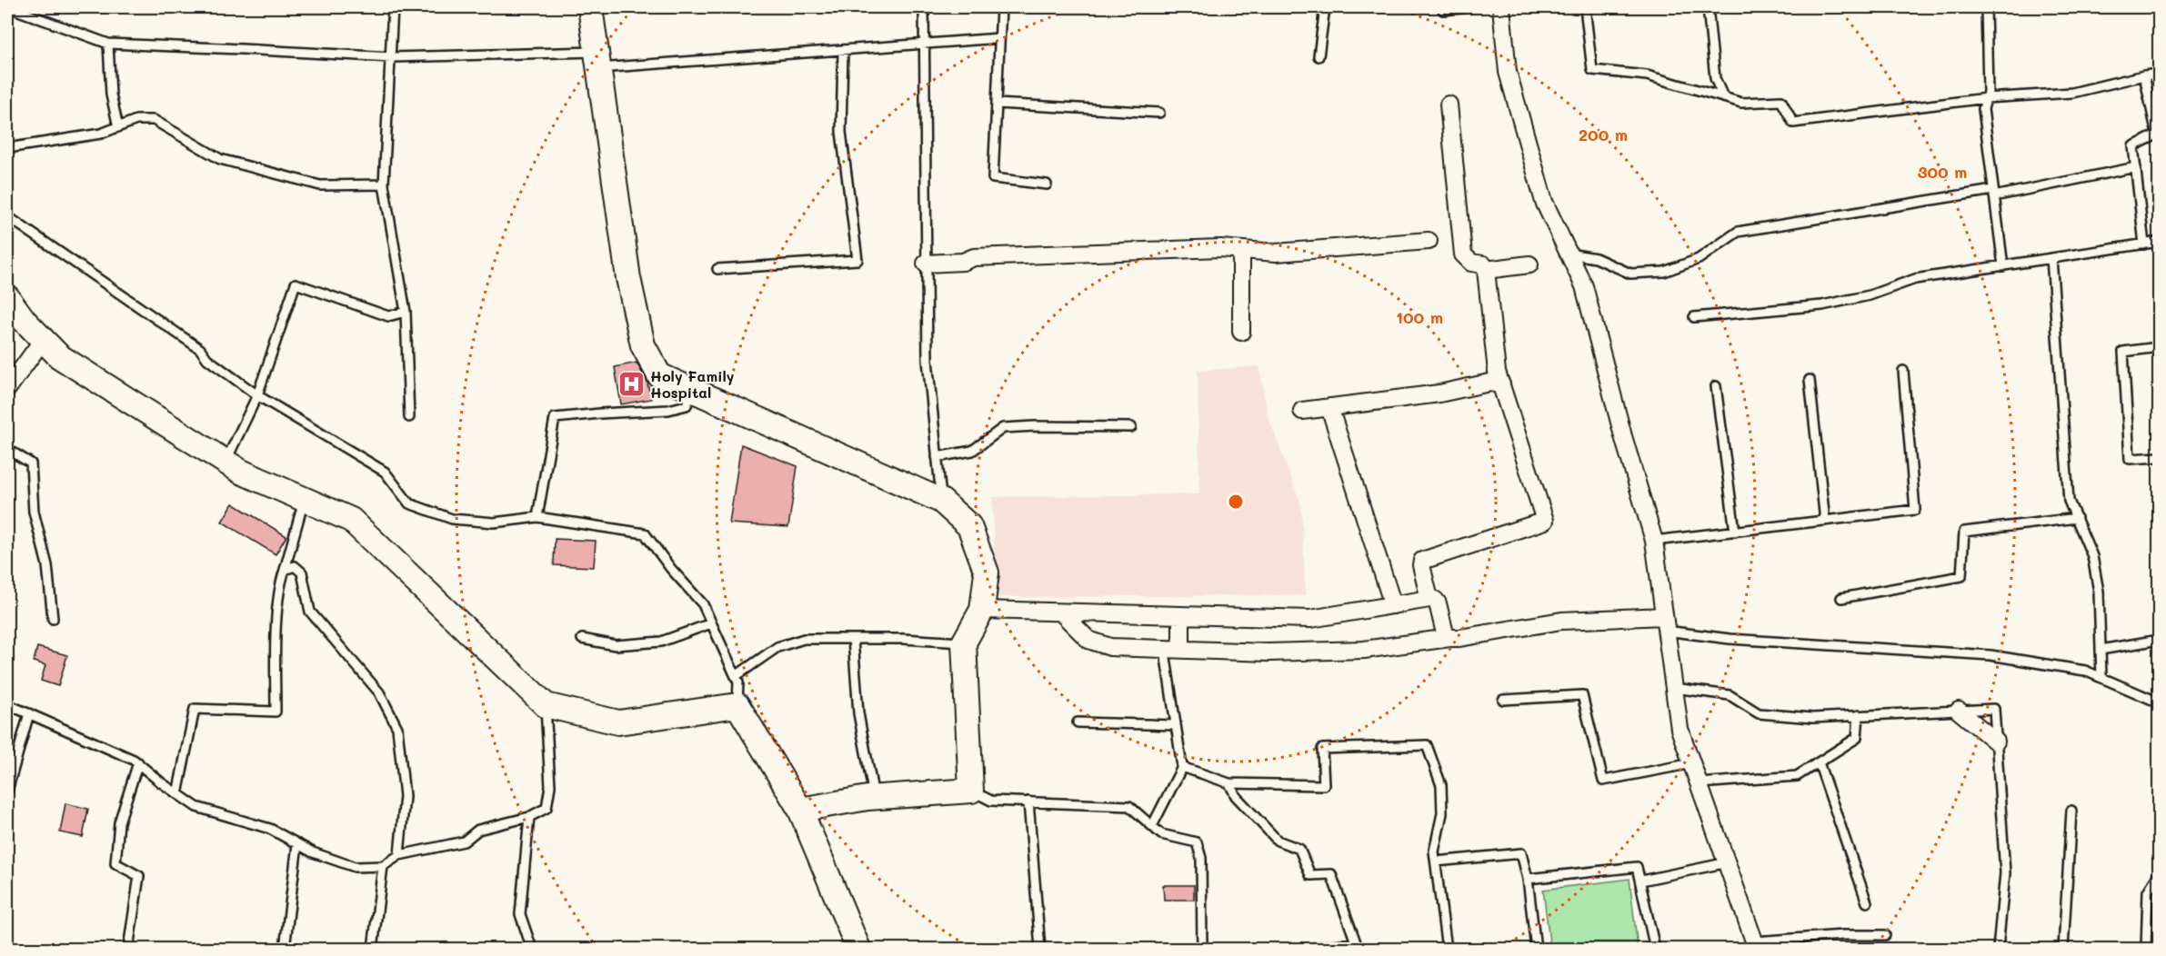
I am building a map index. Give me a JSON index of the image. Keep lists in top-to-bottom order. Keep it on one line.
{"places":{"hospital":["Holy Family Hospital"]},"rings":["200 m","300 m","100 m"]}
